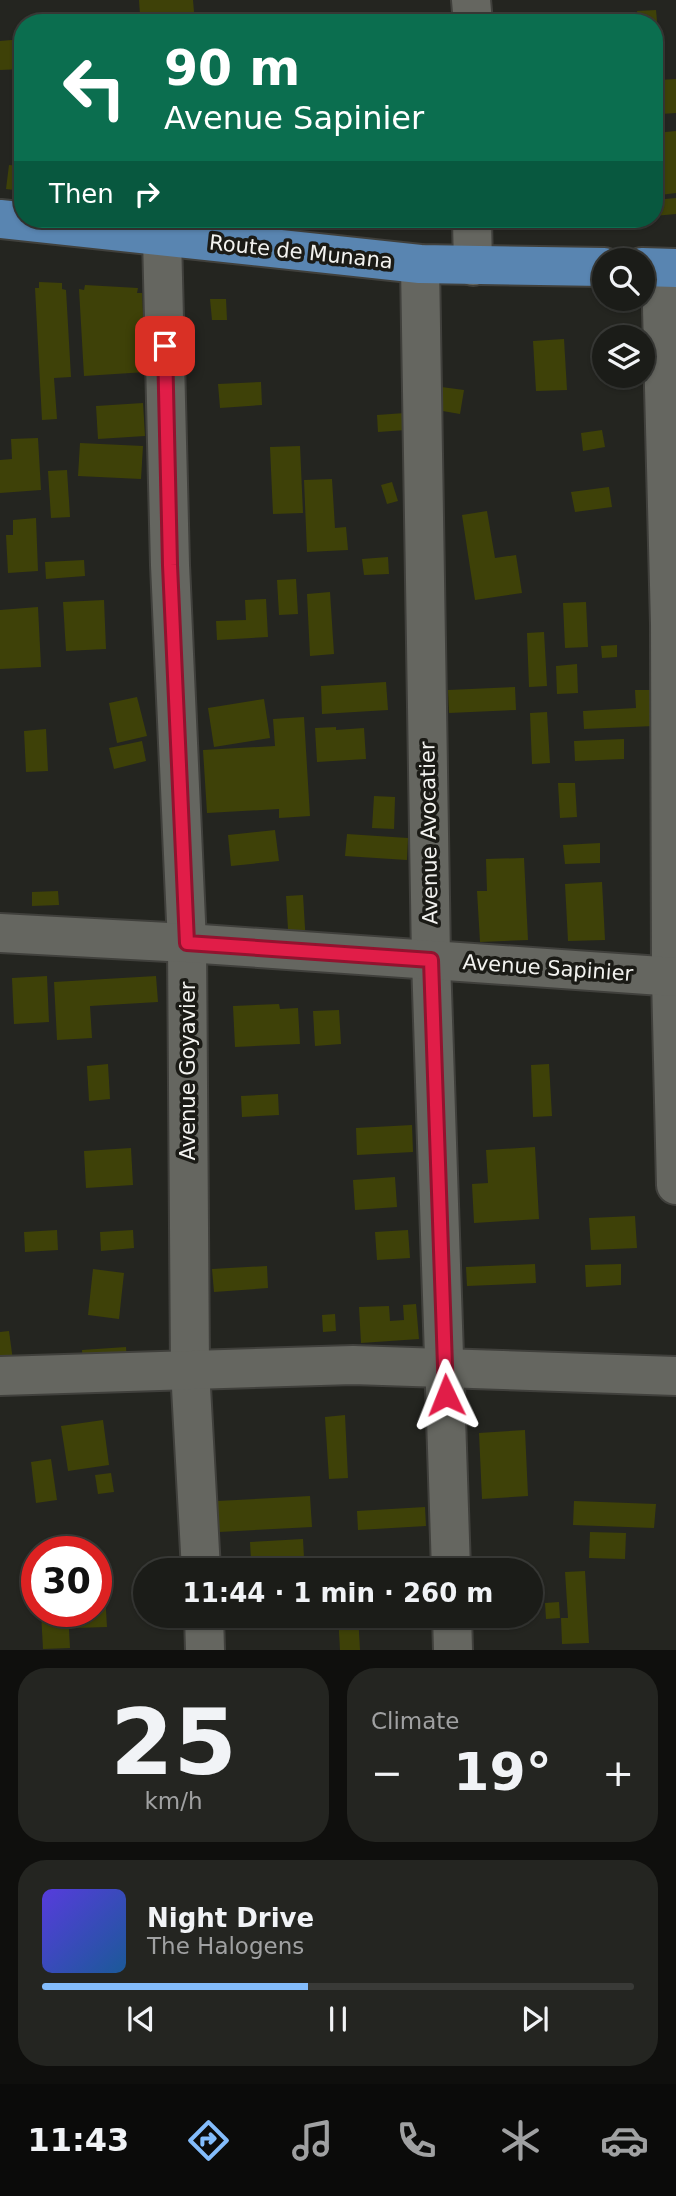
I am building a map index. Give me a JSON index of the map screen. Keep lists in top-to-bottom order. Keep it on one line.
{"streets":{"main road":["Route de Munana"],"street":["Avenue Avocatier","Avenue Sapinier","Avenue Goyavier"]},"crossings":[["Route de Munana","Avenue Avocatier"],["Route de Munana","Avenue Goyavier"],["Avenue Avocatier","Avenue Sapinier"],["Avenue Sapinier","Avenue Goyavier"]],"page":{"turn":["90 m","Avenue Sapinier"],"then":"Then","limit":"30","trip":"11:44 · 1 min · 260 m","tile":[["25","km/h"],"Climate"],"heat":["−","19°","+"],"song":["Night Drive","The Halogens"],"tabs":"11:43"}}
